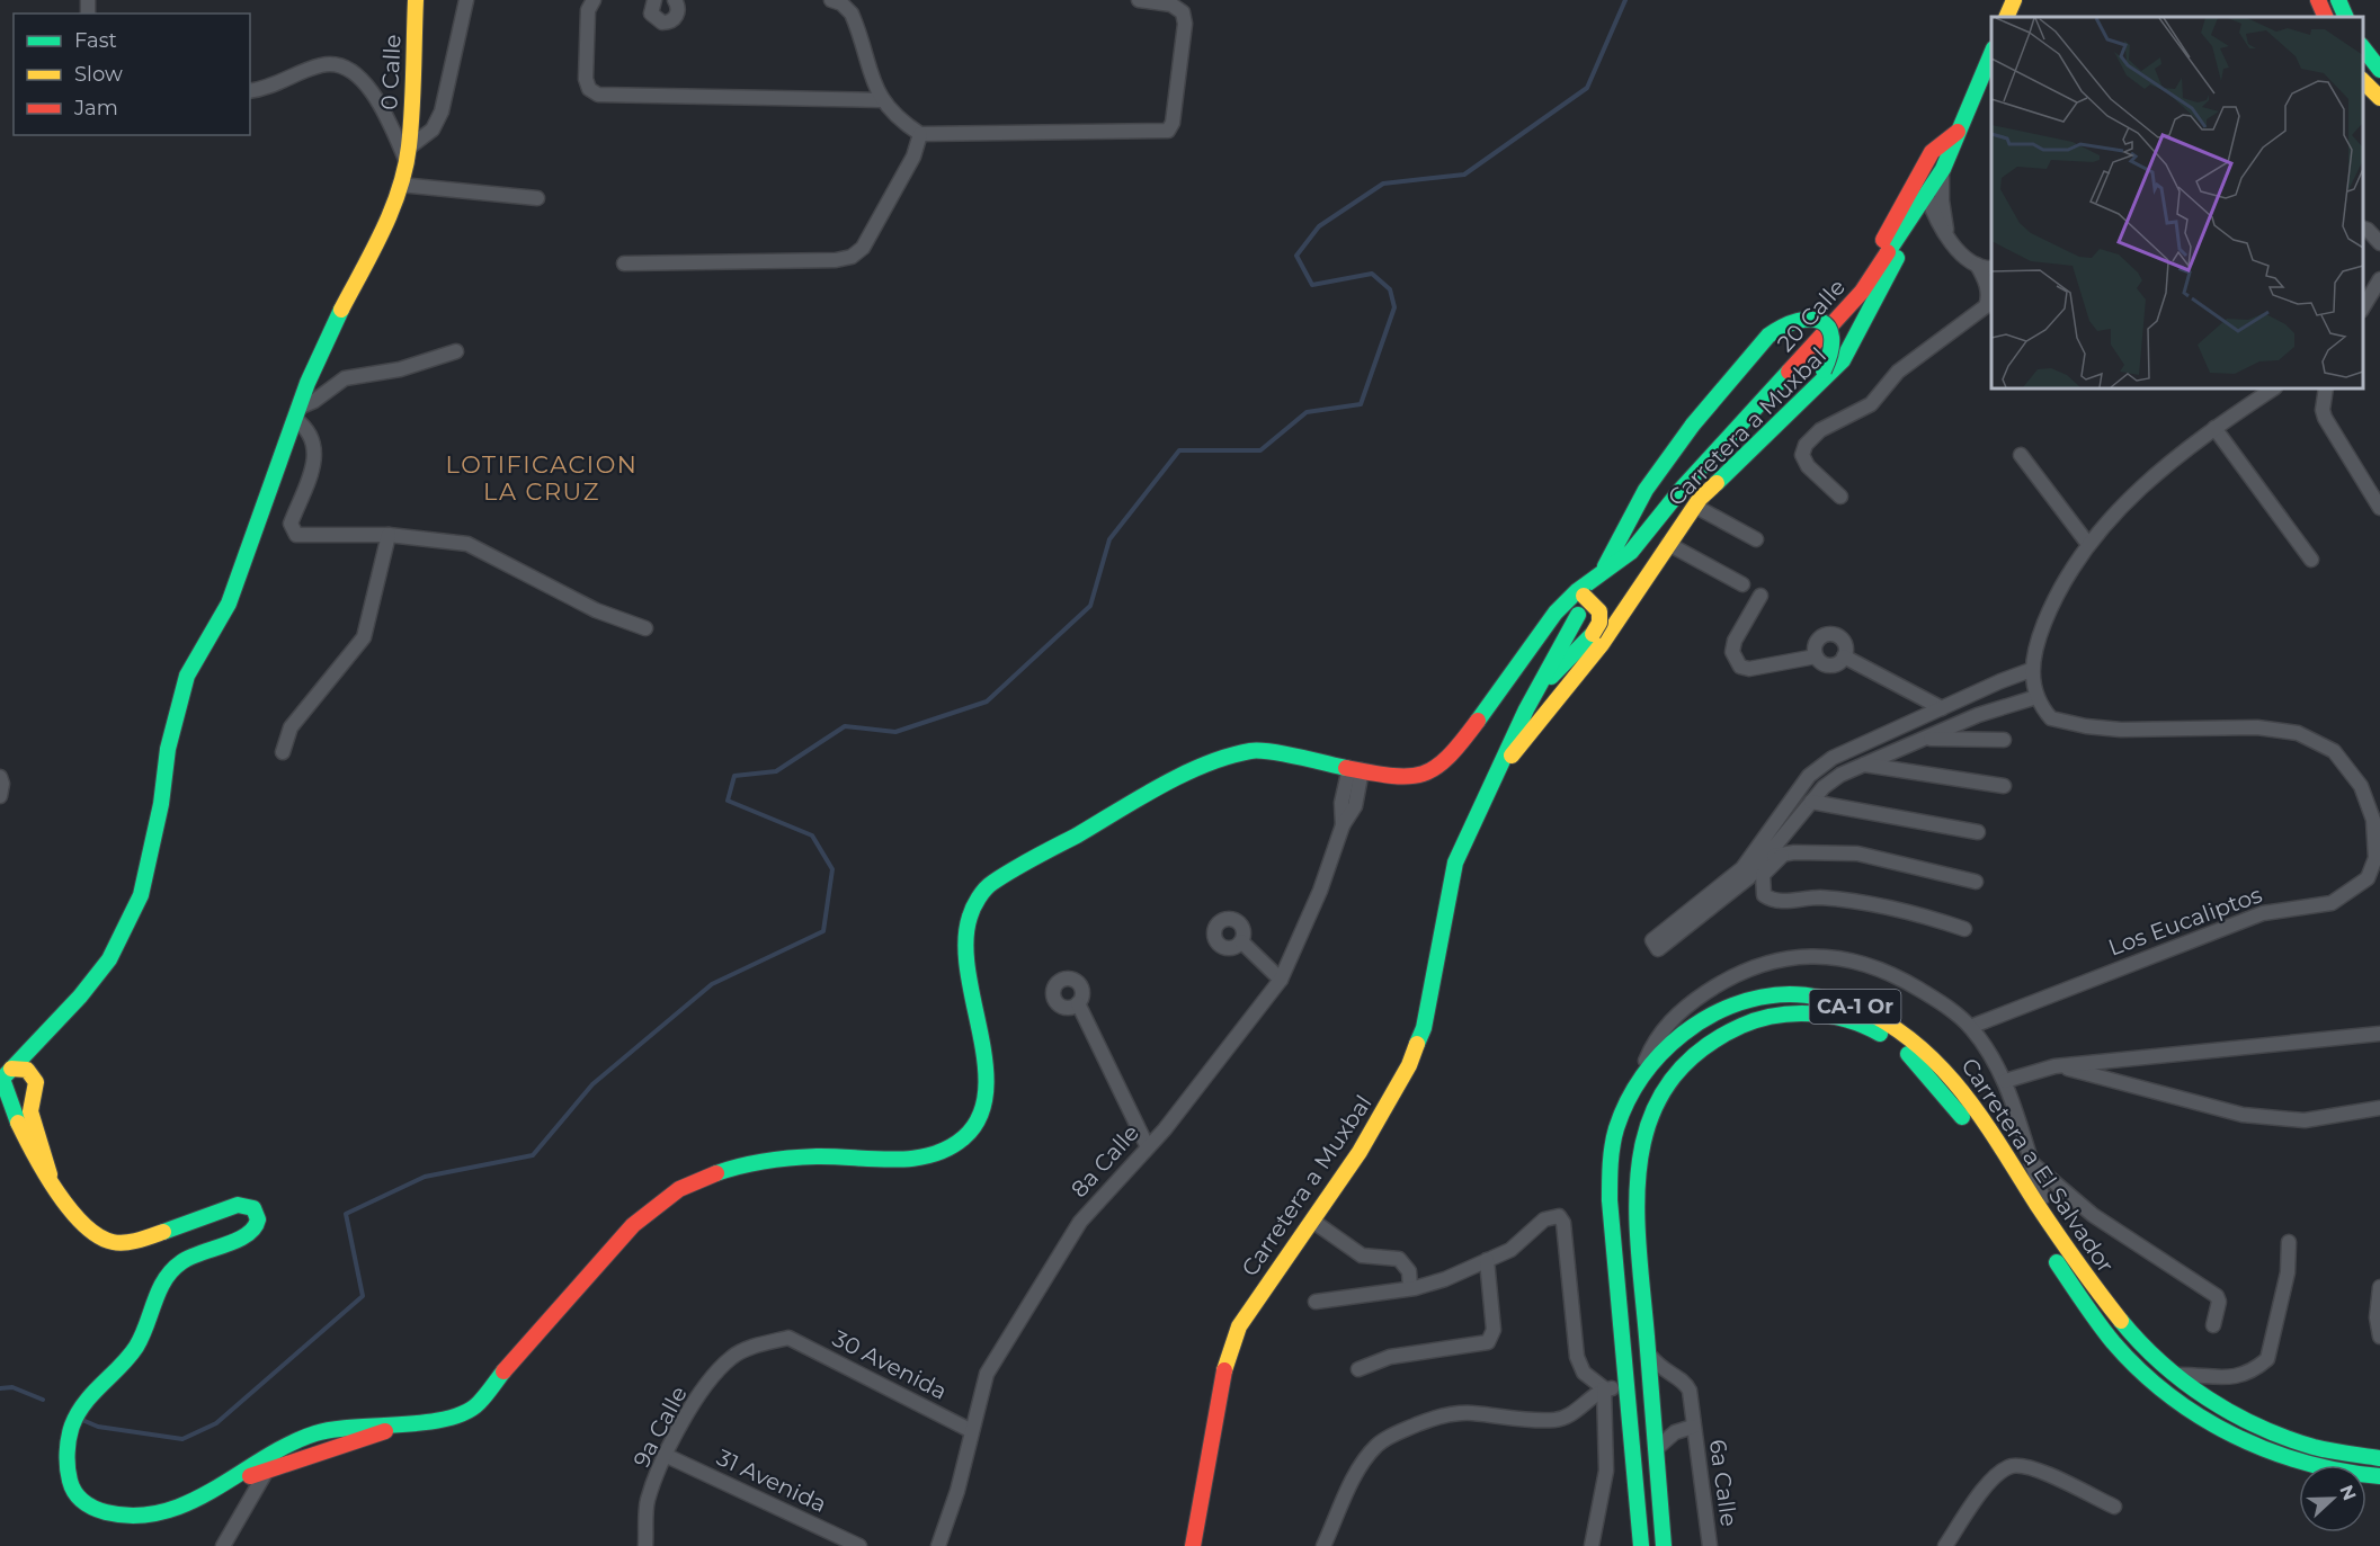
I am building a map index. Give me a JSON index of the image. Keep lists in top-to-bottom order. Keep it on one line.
{"streets":{"main road":["0 Calle","20 Calle","Carretera a Muxbal","CA-1 Or","Carretera a El Salvador"],"street":["Los Eucaliptos","8a Calle","30 Avenida","9a Calle","31 Avenida","6a Calle"]},"crossings":[["20 Calle","Carretera a Muxbal"],["20 Calle","8a Calle"],["8a Calle","30 Avenida"],["Carretera a El Salvador","6a Calle"],["30 Avenida","9a Calle"],["9a Calle","31 Avenida"]],"districts":["LOTIFICACION LA CRUZ"],"legend":["Fast","Slow","Jam"],"north":"right"}
